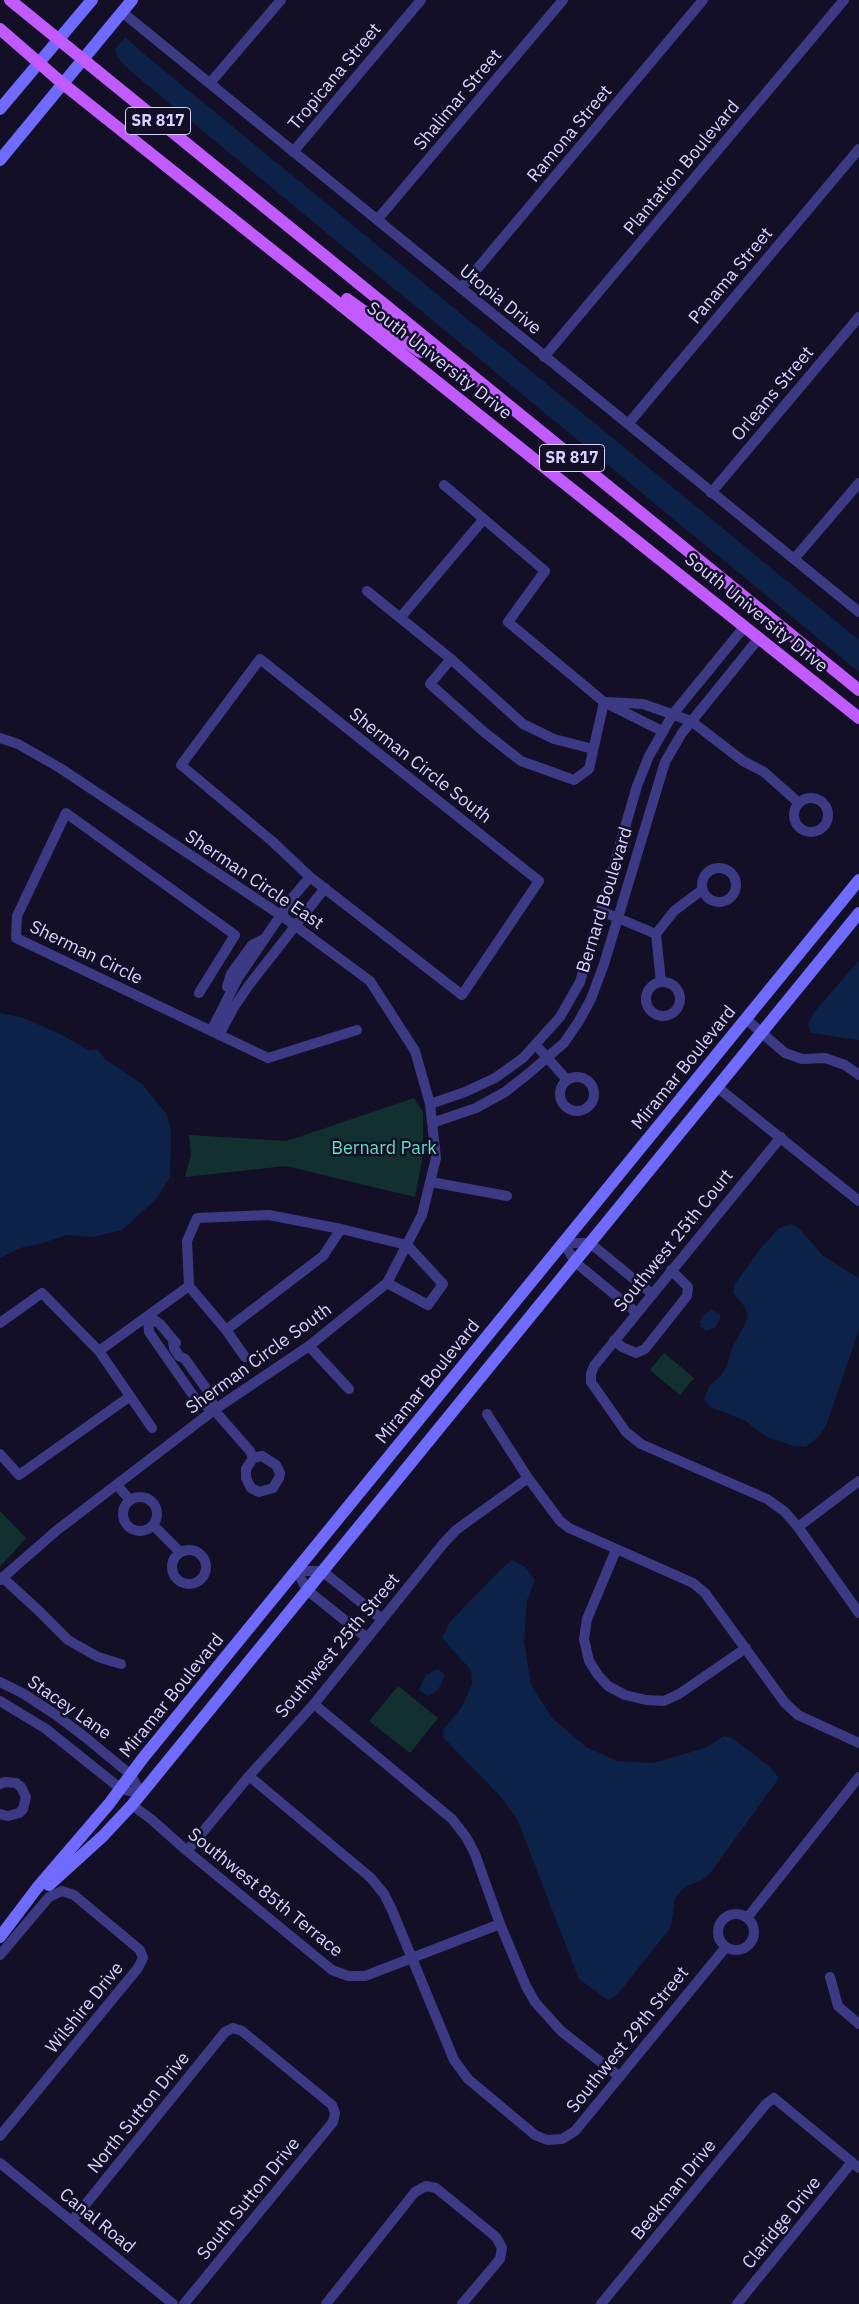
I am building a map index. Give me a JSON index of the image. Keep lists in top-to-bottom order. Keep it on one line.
{"streets":{"main road":["SR 817","South University Drive"],"street":["Tropicana Street","Shalimar Street","Ramona Street","Plantation Boulevard","Panama Street","Utopia Drive","Orleans Street","Sherman Circle South","Sherman Circle East","Bernard Boulevard","Sherman Circle","Miramar Boulevard","Southwest 25th Court","Southwest 25th Street","Stacey Lane","Southwest 85th Terrace","Wilshire Drive","Southwest 29th Street","North Sutton Drive","Beekman Drive","South Sutton Drive","Canal Road","Claridge Drive"]},"crossings":[["Tropicana Street","Utopia Drive"],["Shalimar Street","Utopia Drive"],["Ramona Street","Utopia Drive"],["Plantation Boulevard","Utopia Drive"],["Panama Street","Utopia Drive"],["Utopia Drive","Orleans Street"],["South University Drive","Bernard Boulevard"],["Sherman Circle South","Sherman Circle East"],["Sherman Circle South","Bernard Boulevard"],["Sherman Circle East","Bernard Boulevard"],["Miramar Boulevard","Stacey Lane"],["Miramar Boulevard","Southwest 85th Terrace"],["Southwest 25th Street","Southwest 85th Terrace"],["Southwest 85th Terrace","Southwest 29th Street"],["North Sutton Drive","South Sutton Drive"],["North Sutton Drive","Canal Road"],["Beekman Drive","Claridge Drive"]],"parks":["Bernard Park"]}
